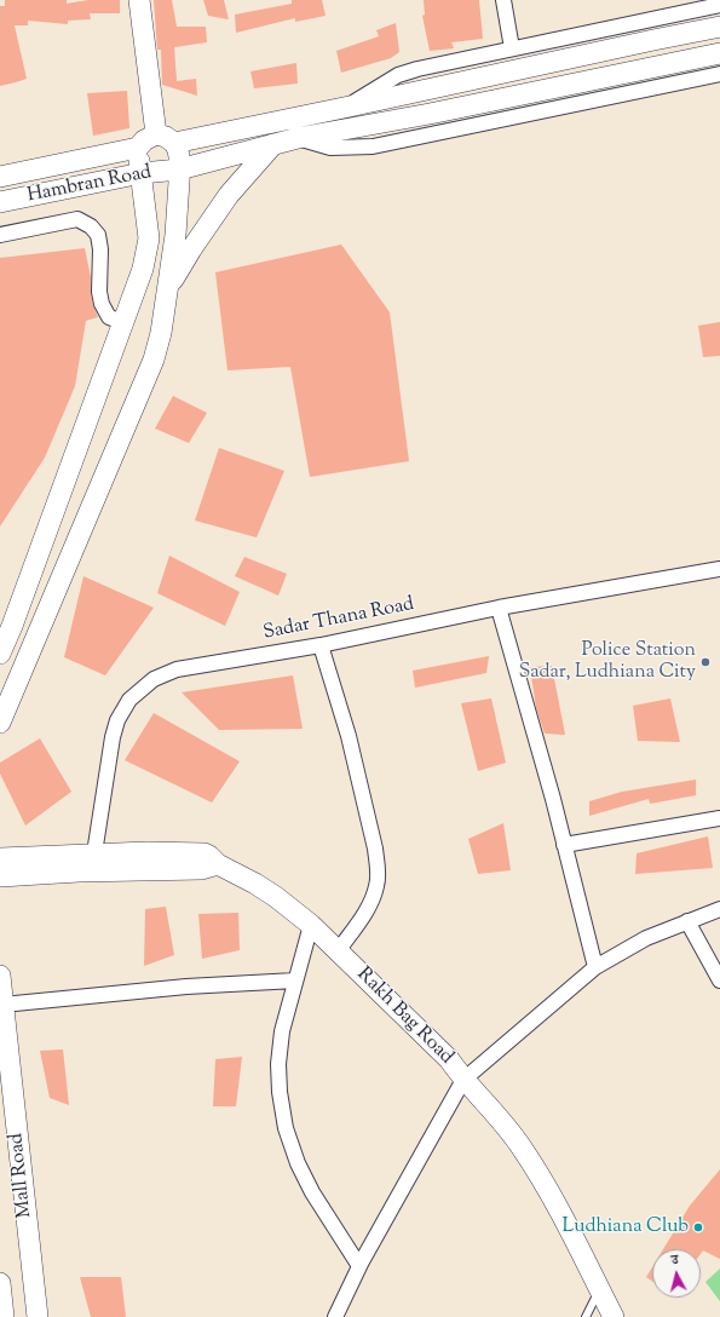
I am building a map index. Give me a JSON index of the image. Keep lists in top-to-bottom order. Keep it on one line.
{"streets":{"street":["Hambran Road","Sadar Thana Road","Rakh Bag Road","Mall Road"]},"crossings":[["Sadar Thana Road","Rakh Bag Road"]],"places":["Police Station Sadar, Ludhiana City","Ludhiana Club"],"north":"top"}
